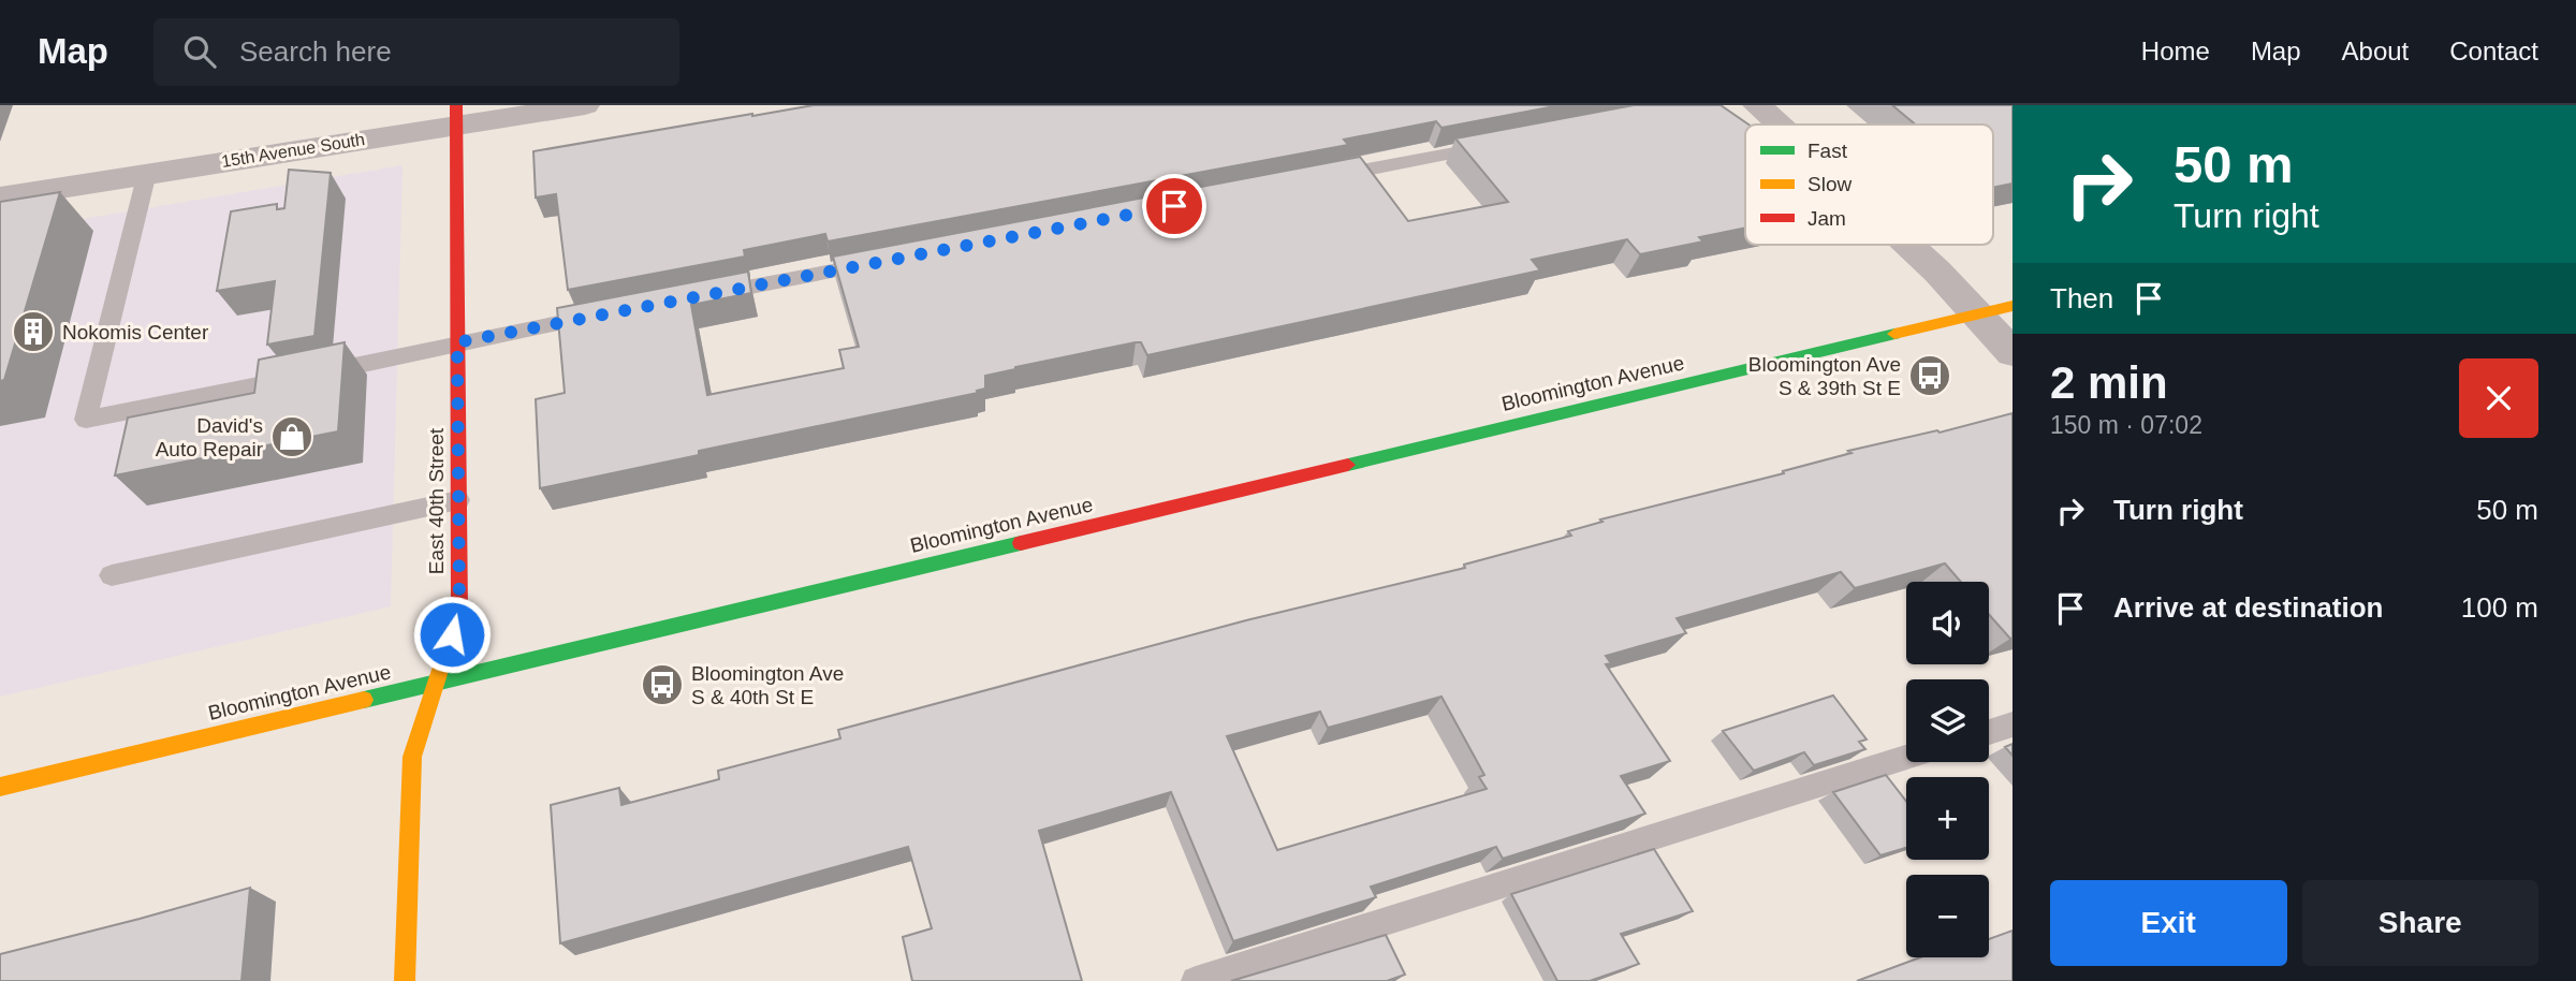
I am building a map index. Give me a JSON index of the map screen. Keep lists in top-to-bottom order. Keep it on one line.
{"streets":{"street":["15th Avenue South","Bloomington Avenue","East 40th Street"]},"crossings":[["15th Avenue South","East 40th Street"],["Bloomington Avenue","East 40th Street"]],"places":{"building":["Nokomis Center"],"bus stop":["Bloomington Ave S & 39th St E","Bloomington Ave S & 40th St E"],"shop":["David's Auto Repair"]},"legend":["Fast","Slow","Jam"],"page":{"header":"Map","search":"Search here","nav":["Home","Map","About","Contact"],"turn":["50 m","Turn right"],"then":"Then","heading":["2 min","150 m · 07:02"],"list":[{"name":"Turn right","value":"50 m"},{"name":"Arrive at destination","value":"100 m"}],"map_buttons":["+","−"],"buttons":["Exit","Share"]}}
